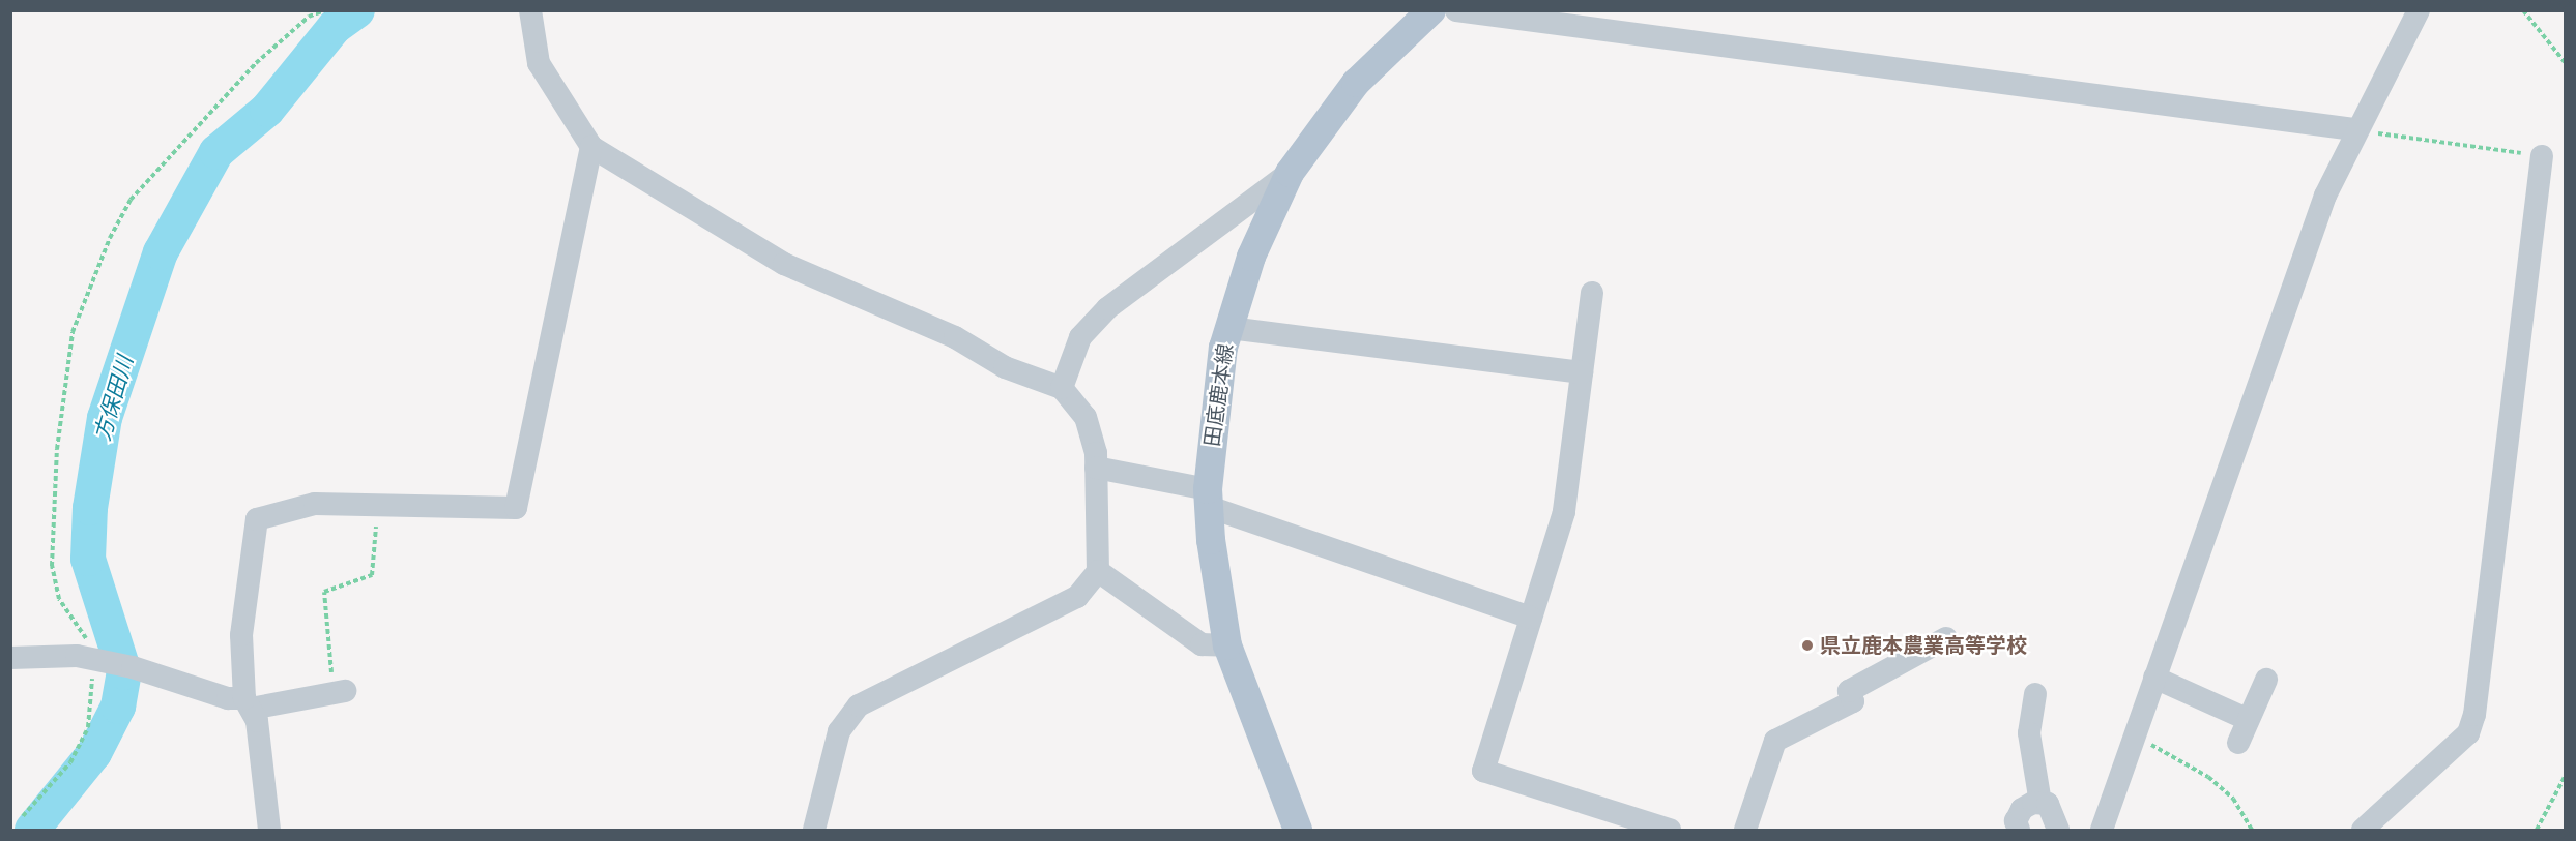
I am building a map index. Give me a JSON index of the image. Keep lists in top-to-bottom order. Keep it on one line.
{"streets":{"main road":["田底鹿本線"]},"water":["方保田川"],"places":["県立鹿本農業高等学校"]}
